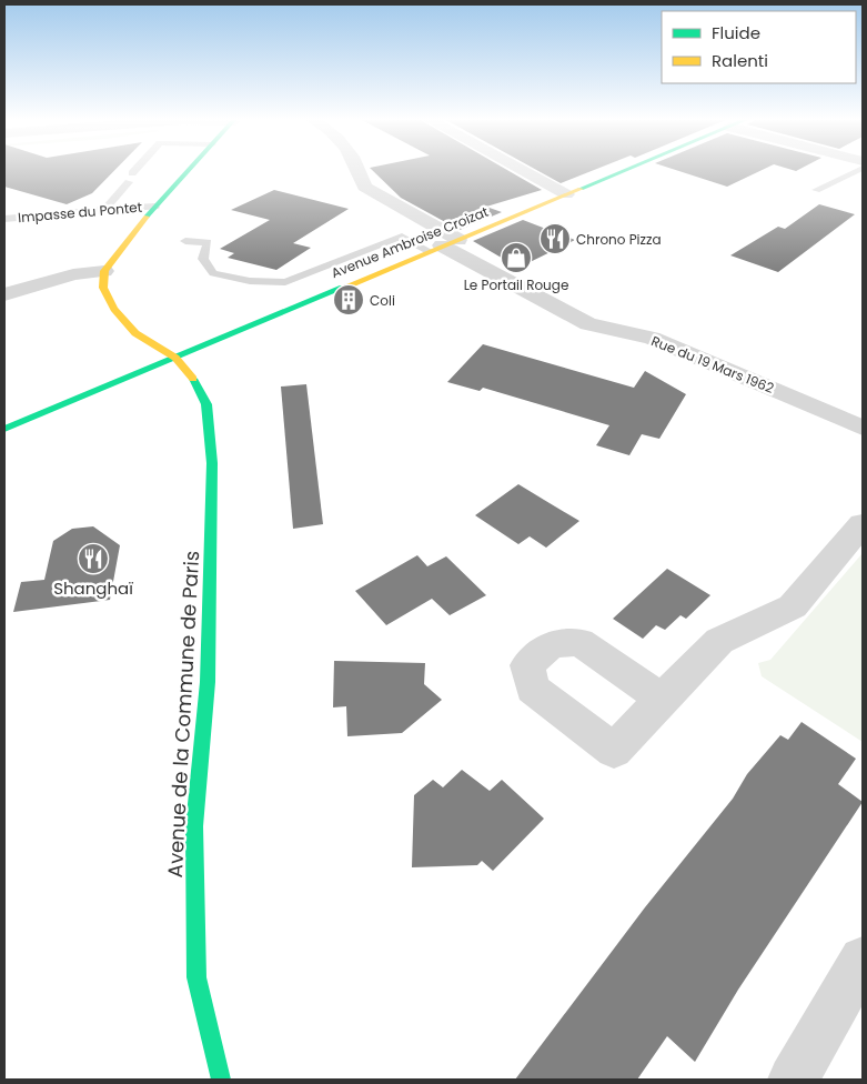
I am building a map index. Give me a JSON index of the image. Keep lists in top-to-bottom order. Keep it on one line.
{"streets":{"main road":["Avenue Ambroise Croizat","Avenue de la Commune de Paris"],"street":["Rue du 19 Mars 1962"],"lane":["Impasse du Pontet"]},"crossings":[["Avenue Ambroise Croizat","Rue du 19 Mars 1962"],["Avenue Ambroise Croizat","Avenue de la Commune de Paris"]],"places":{"restaurant":["Chrono Pizza","Shanghaï"],"shop":["Le Portail Rouge"],"building":["Coli"]},"legend":["Fluide","Ralenti"]}
